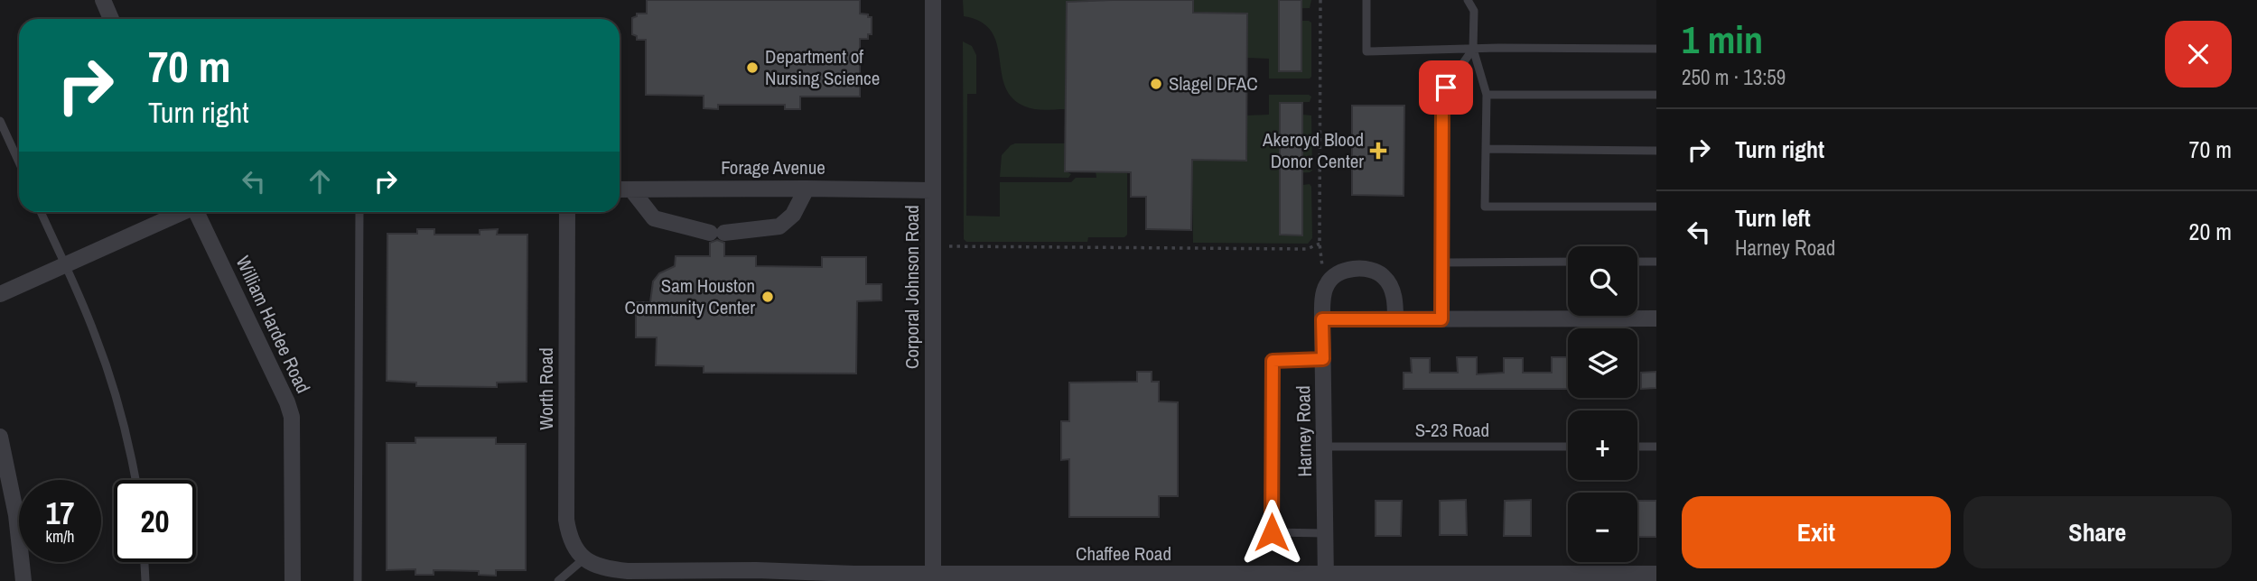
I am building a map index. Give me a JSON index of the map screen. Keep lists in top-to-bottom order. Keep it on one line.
{"streets":{"street":["Forage Avenue","Corporal Johnson Road","William Hardee Road","Worth Road","Harney Road","Chaffee Road"],"lane":["S-23 Road"]},"crossings":[["Forage Avenue","Corporal Johnson Road"],["Corporal Johnson Road","Chaffee Road"],["Worth Road","Chaffee Road"],["S-23 Road","Harney Road"],["Harney Road","Chaffee Road"]],"places":{"other":["Department of Nursing Science","Slagel DFAC","Sam Houston Community Center"],"health":["Akeroyd Blood Donor Center"]},"page":{"heading":["1 min","250 m · 13:59"],"turn":["70 m","Turn right"],"list":[{"name":"Turn right","value":"70 m"},{"name":"Turn left","note":"Harney Road","value":"20 m"}],"map_buttons":["+","−"],"speed":"17 km/h","limit":"20","buttons":["Exit","Share"]}}
